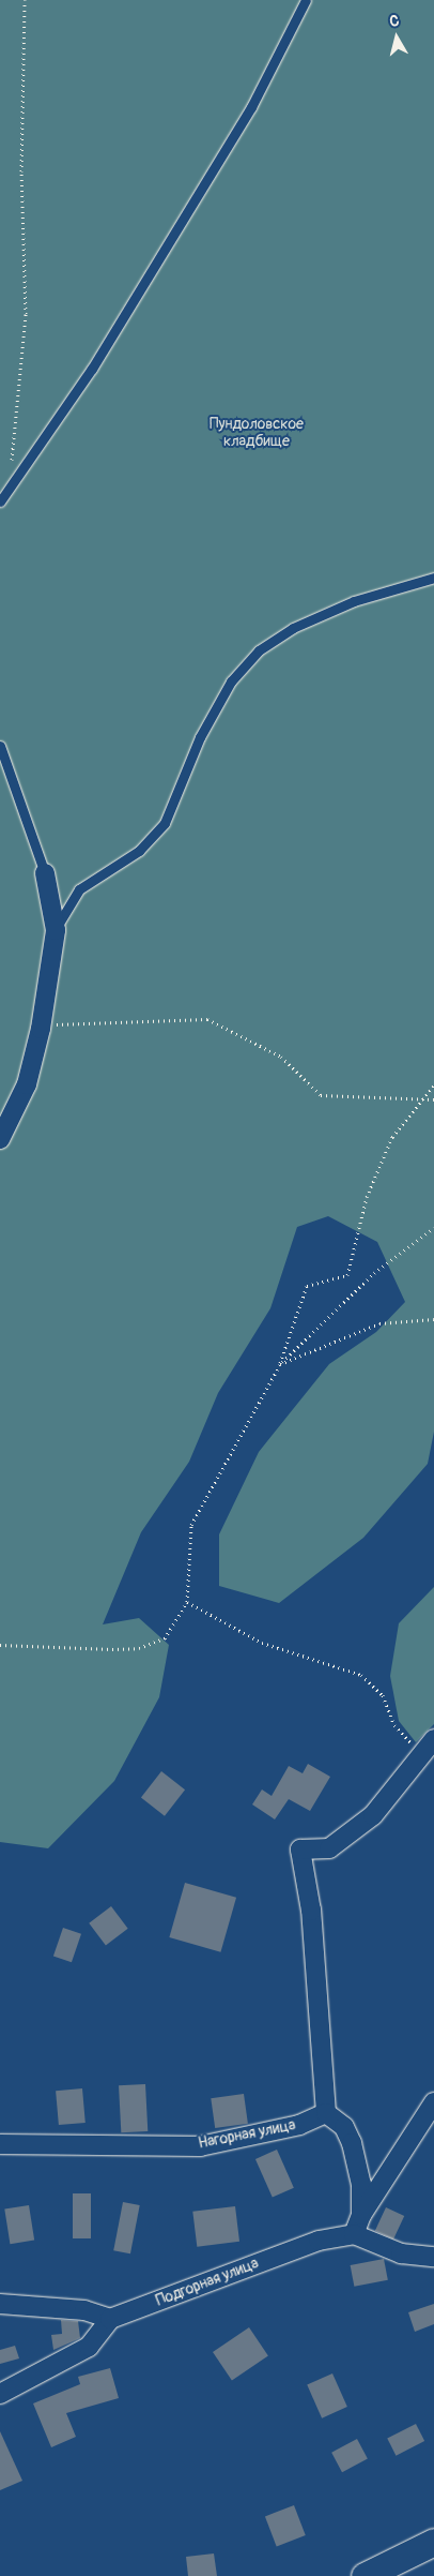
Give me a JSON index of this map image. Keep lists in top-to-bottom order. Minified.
{"streets":{"street":["Нагорная улица","Подгорная улица"]},"parks":["Пундоловское кладбище"],"north":"top"}
